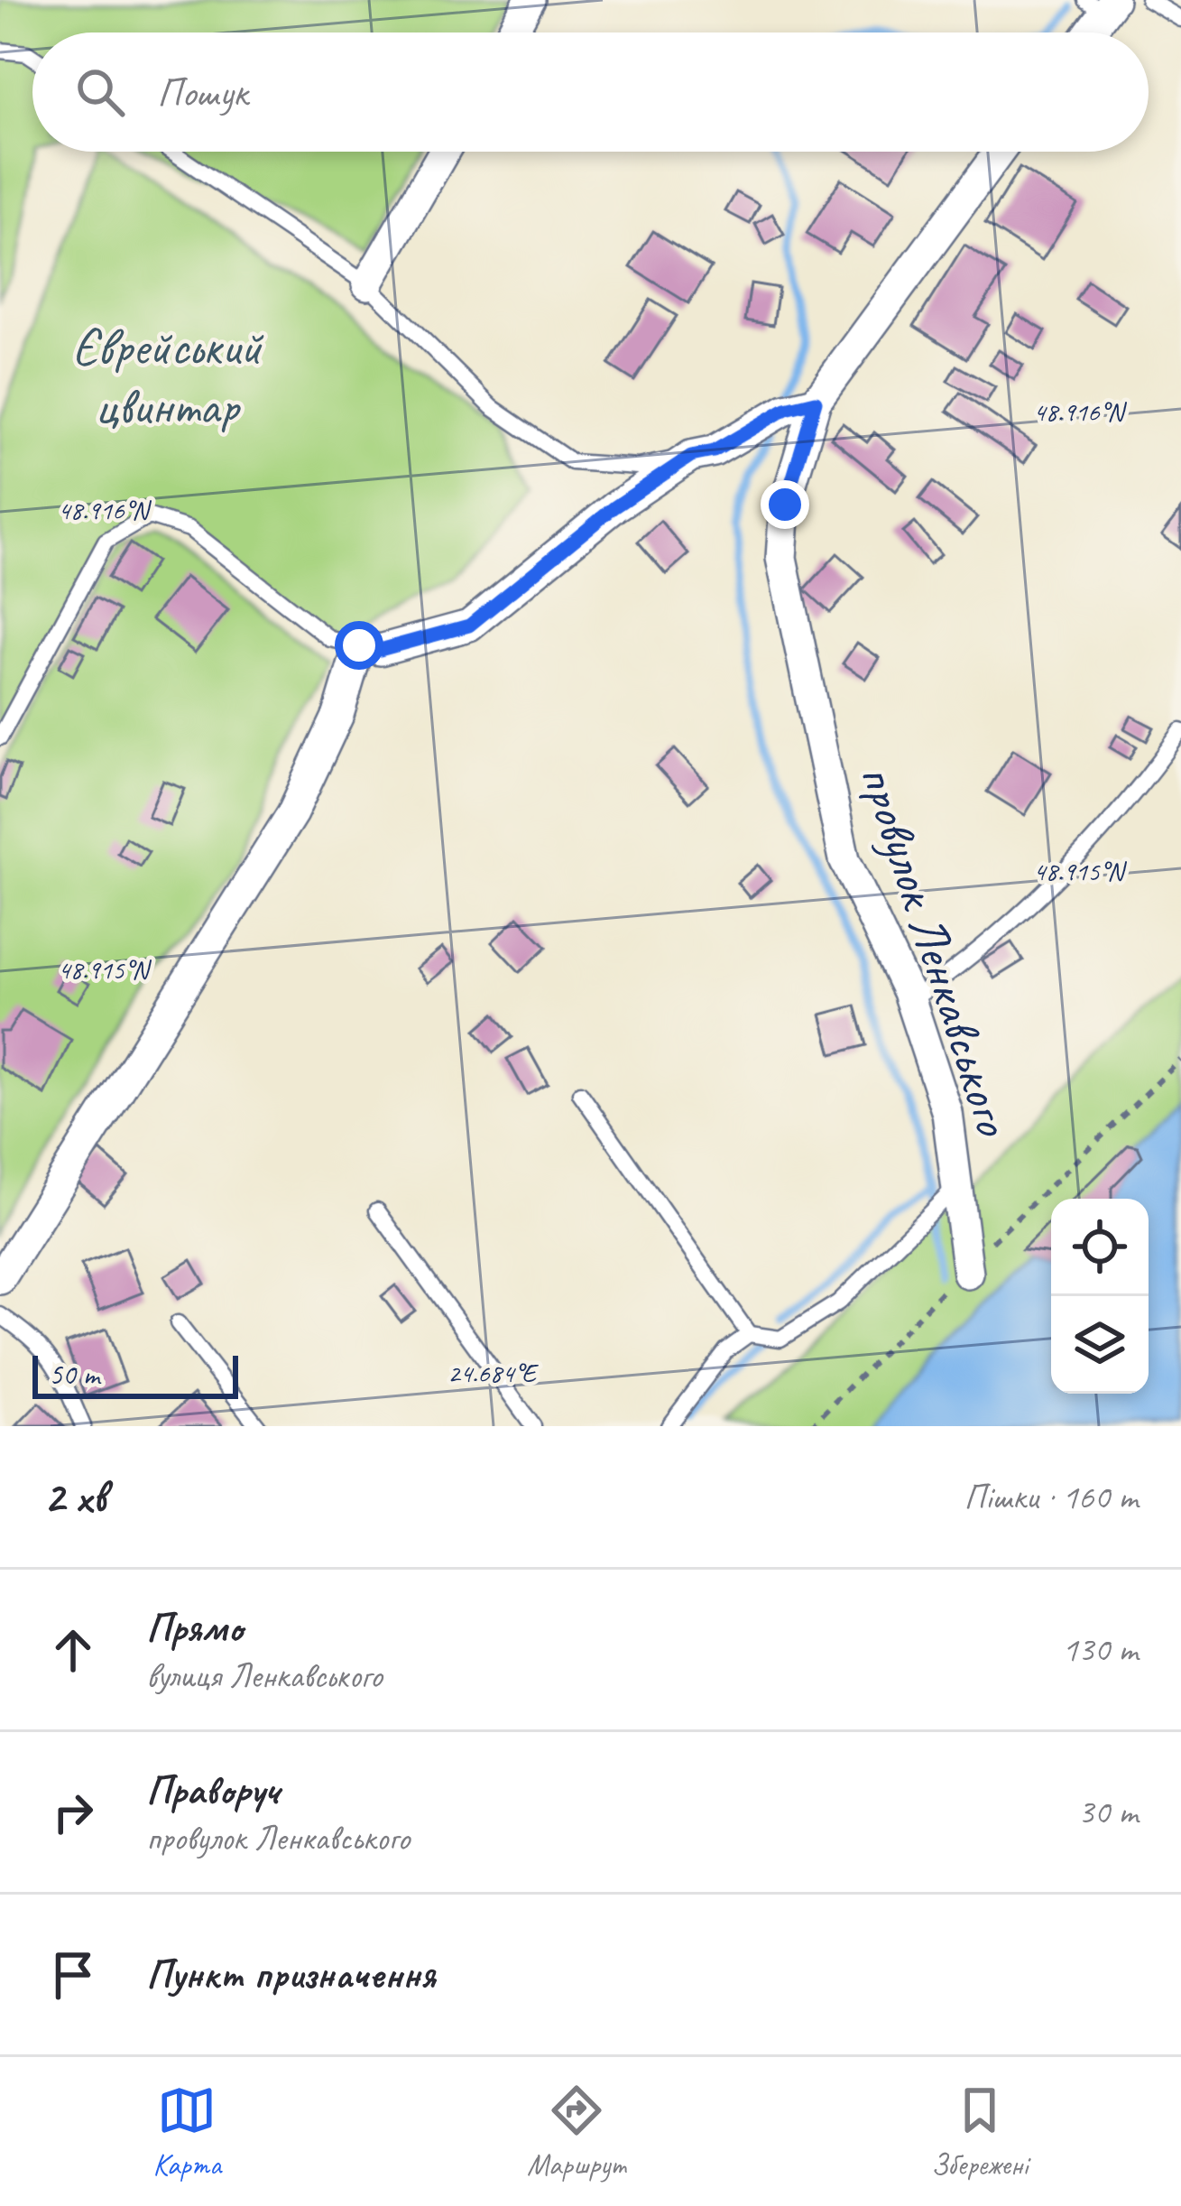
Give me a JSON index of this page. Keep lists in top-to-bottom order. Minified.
{"streets":{"street":["провулок Ленкавського"]},"parks":["Єврейський цвинтар"],"scale_bar":"50 m","page":{"search":"Пошук","scale":"50 m","heading":["2 хв","Пішки · 160 m"],"list":[["Прямо","вулиця Ленкавського","130 m"],["Праворуч","провулок Ленкавського","30 m"],"Пункт призначення"],"nav":["Карта","Маршрут","Збережені"]},"coordinates":["48.916°N","48.915°N","24.684°E"]}
